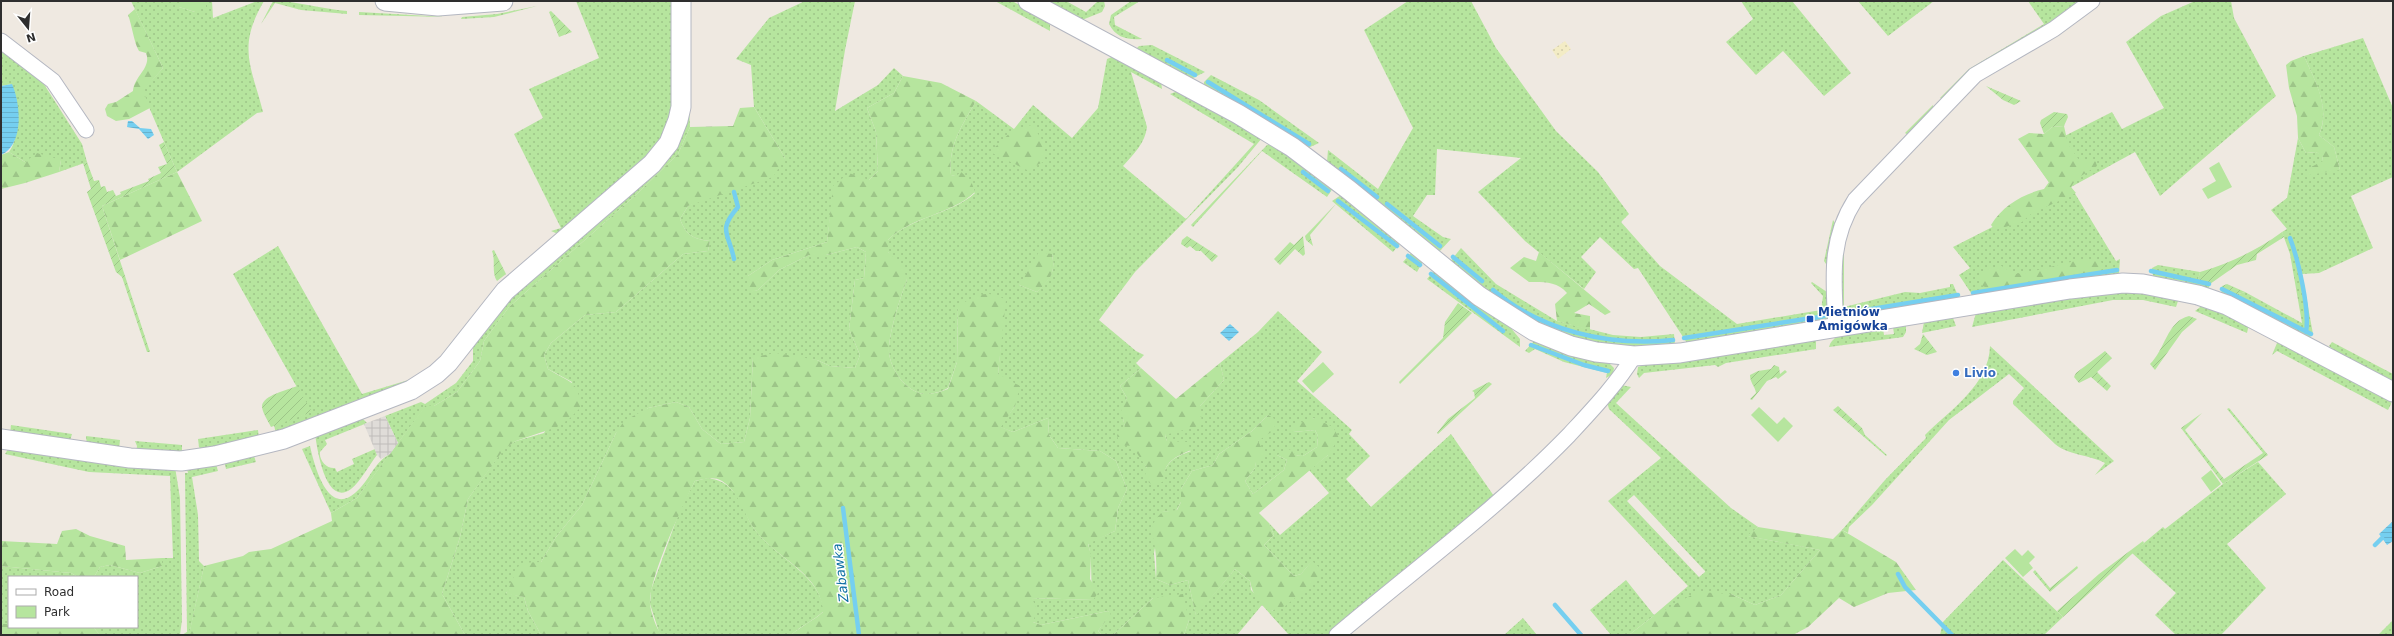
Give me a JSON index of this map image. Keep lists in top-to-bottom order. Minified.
{"water":["Zabawka"],"places":{"transit":["Mietniów Amigówka"],"other":["Livio"]},"legend":["Road","Park"],"north":"bottom"}
